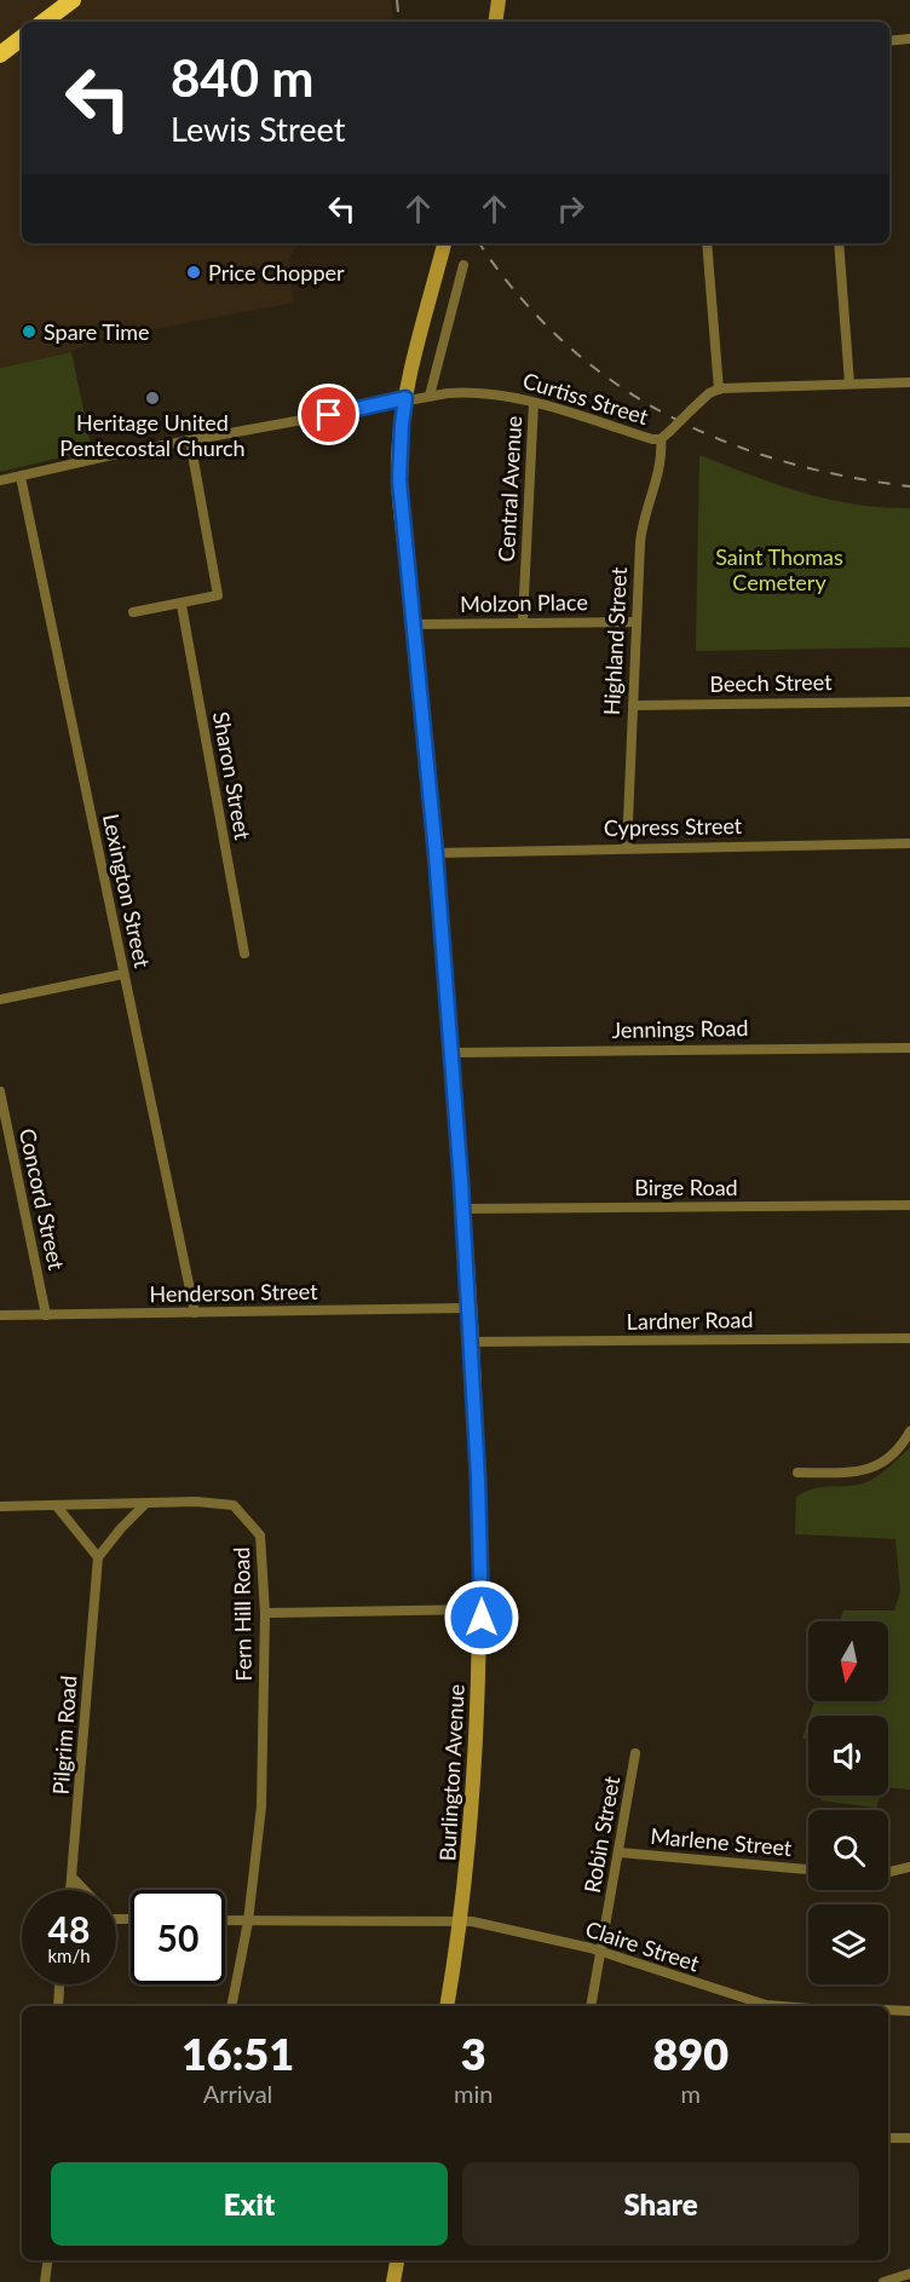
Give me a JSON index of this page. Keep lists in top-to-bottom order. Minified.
{"streets":{"main road":["Burlington Avenue"],"street":["Curtiss Street","Central Avenue","Molzon Place","Highland Street","Beech Street","Sharon Street","Cypress Street","Lexington Street","Jennings Road","Birge Road","Concord Street","Henderson Street","Lardner Road","Fern Hill Road","Pilgrim Road","Robin Street","Marlene Street","Claire Street"]},"crossings":[["Curtiss Street","Central Avenue"],["Curtiss Street","Highland Street"],["Curtiss Street","Lexington Street"],["Curtiss Street","Burlington Avenue"],["Central Avenue","Molzon Place"],["Molzon Place","Highland Street"],["Molzon Place","Burlington Avenue"],["Highland Street","Beech Street"],["Highland Street","Cypress Street"],["Cypress Street","Burlington Avenue"],["Lexington Street","Henderson Street"],["Jennings Road","Burlington Avenue"],["Birge Road","Burlington Avenue"],["Concord Street","Henderson Street"],["Henderson Street","Burlington Avenue"],["Lardner Road","Burlington Avenue"],["Burlington Avenue","Claire Street"],["Robin Street","Marlene Street"],["Robin Street","Claire Street"]],"parks":["Saint Thomas Cemetery"],"places":["Price Chopper","Spare Time","Heritage United Pentecostal Church"],"north":"bottom","page":{"turn":["840 m","Lewis Street"],"speed":"48 km/h","limit":"50","eta":["16:51","Arrival","3","min","890","m"],"buttons":["Exit","Share"]}}
